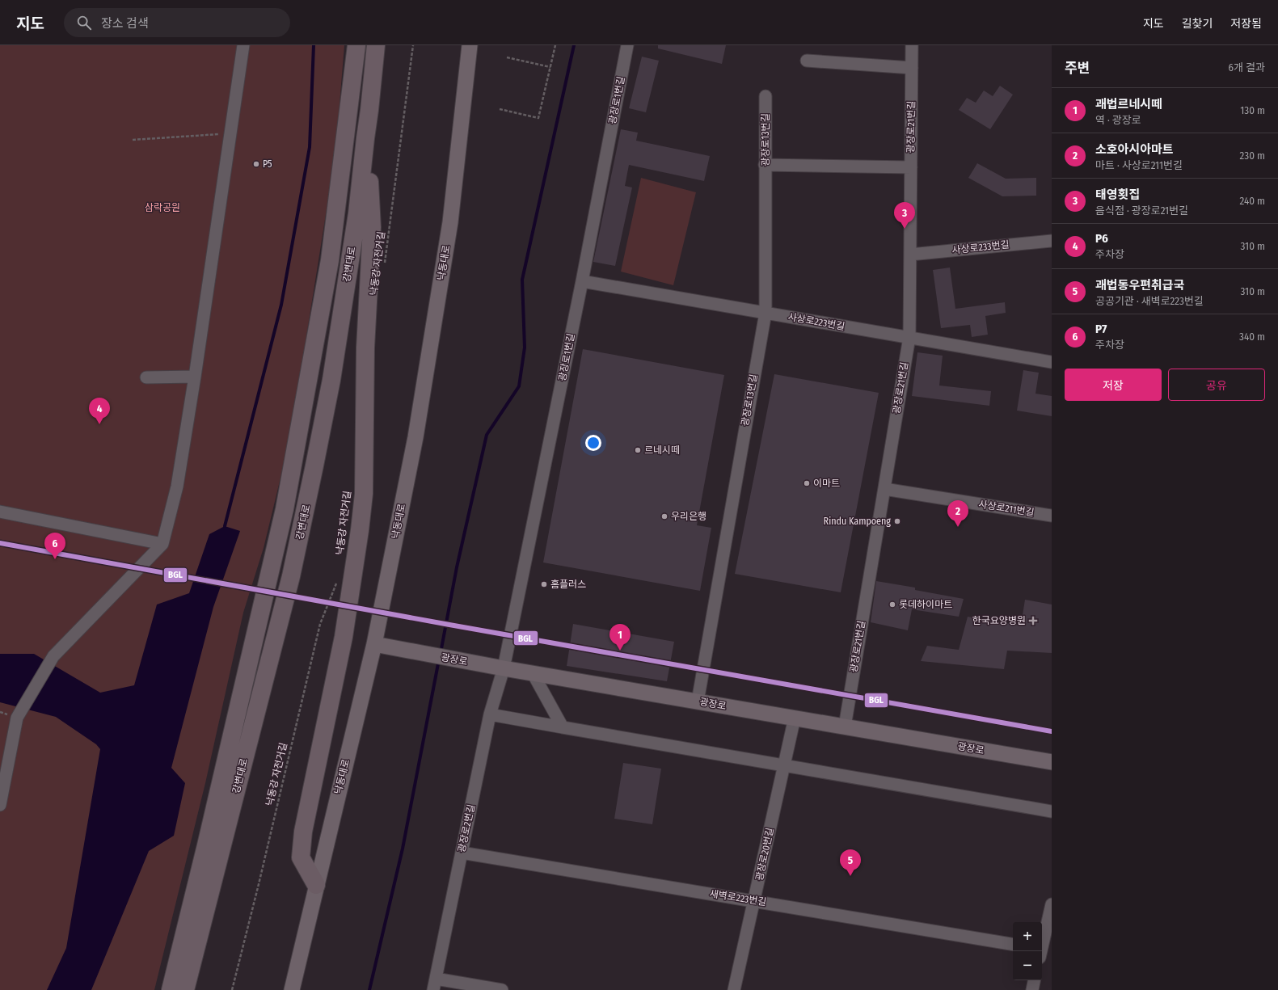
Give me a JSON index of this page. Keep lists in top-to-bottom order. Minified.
{"streets":{"highway":["강변대로"],"main road":["낙동대로","광장로"],"street":["광장로1번길","광장로21번길","광장로13번길","사상로233번길","사상로223번길","사상로211번길","광장로2번길","광장로20번길","새벽로223번길"],"path":["낙동강 자전거길"]},"crossings":[["광장로1번길","사상로223번길"],["광장로1번길","광장로"],["광장로1번길","광장로2번길"],["광장로21번길","사상로233번길"],["광장로21번길","사상로223번길"],["광장로21번길","사상로211번길"],["광장로21번길","광장로"],["광장로13번길","사상로223번길"],["광장로13번길","광장로"],["낙동대로","광장로"],["광장로","광장로2번길"],["광장로","광장로20번길"],["광장로2번길","새벽로223번길"],["광장로20번길","새벽로223번길"]],"parks":["삼락공원"],"places":{"other":["P5","르네시떼","이마트","우리은행","Rindu Kampoeng","홈플러스","롯데하이마트"],"health":["한국요양병원"]},"lines":["transit line BGL"],"page":{"header":"지도","search":"장소 검색","nav":["지도","길찾기","저장됨"],"heading":["주변","6개 결과"],"list":[{"mark":"1","name":"괘법르네시떼","note":"역 · 광장로","value":"130 m"},{"mark":"2","name":"소호아시아마트","note":"마트 · 사상로211번길","value":"230 m"},{"mark":"3","name":"태영횟집","note":"음식점 · 광장로21번길","value":"240 m"},{"mark":"4","name":"P6","note":"주차장","value":"310 m"},{"mark":"5","name":"괘법동우편취급국","note":"공공기관 · 새벽로223번길","value":"310 m"},{"mark":"6","name":"P7","note":"주차장","value":"340 m"}],"pins":["3","4","2","6","1","5"],"buttons":["저장","공유"],"map_buttons":["+","−"]}}
